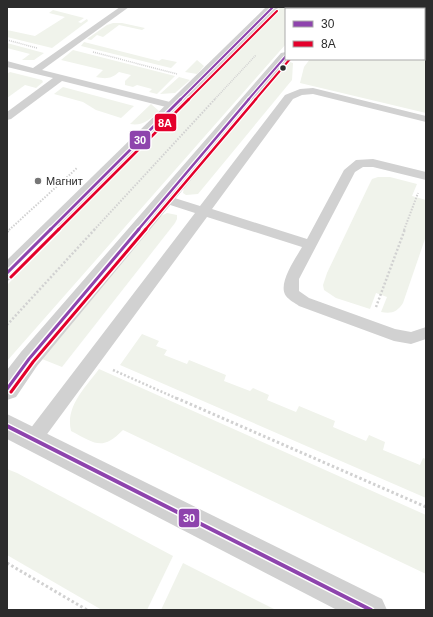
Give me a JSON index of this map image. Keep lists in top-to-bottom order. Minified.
{"places":["Магнит"],"lines":["transit line 30","transit line 8А"],"legend":["30","8А"]}
